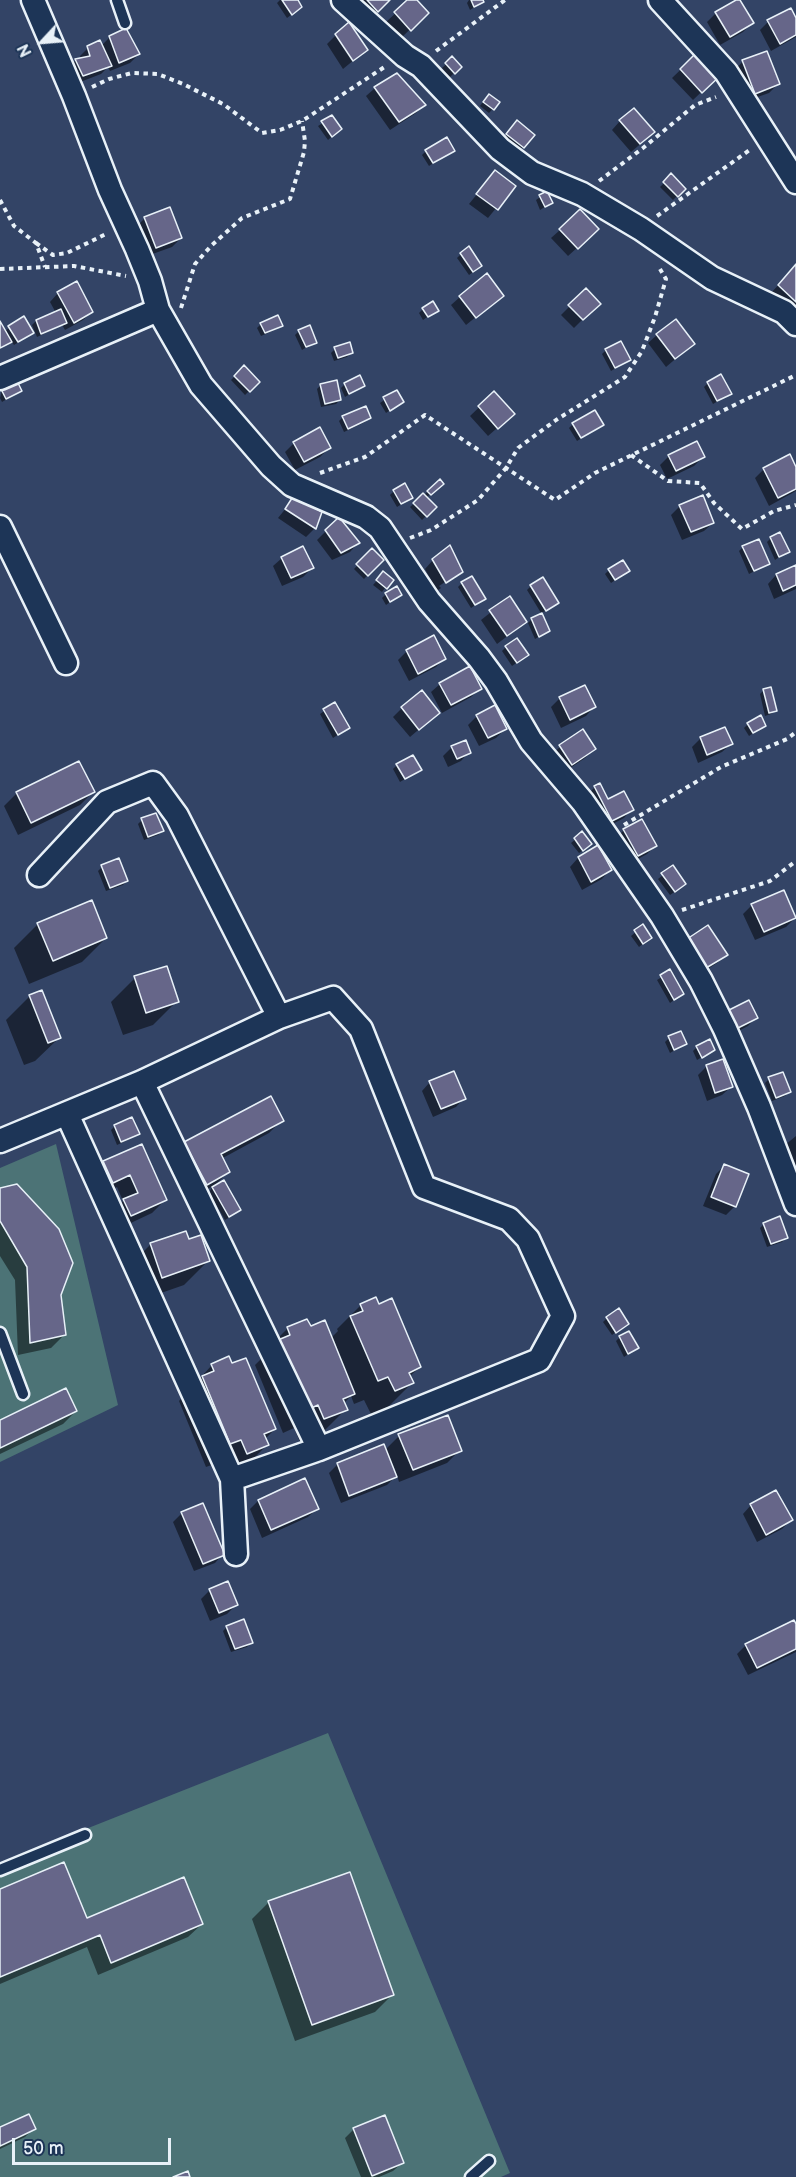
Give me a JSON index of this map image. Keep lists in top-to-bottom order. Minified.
{"scale_bar":"50 m","north":"bottom left"}
